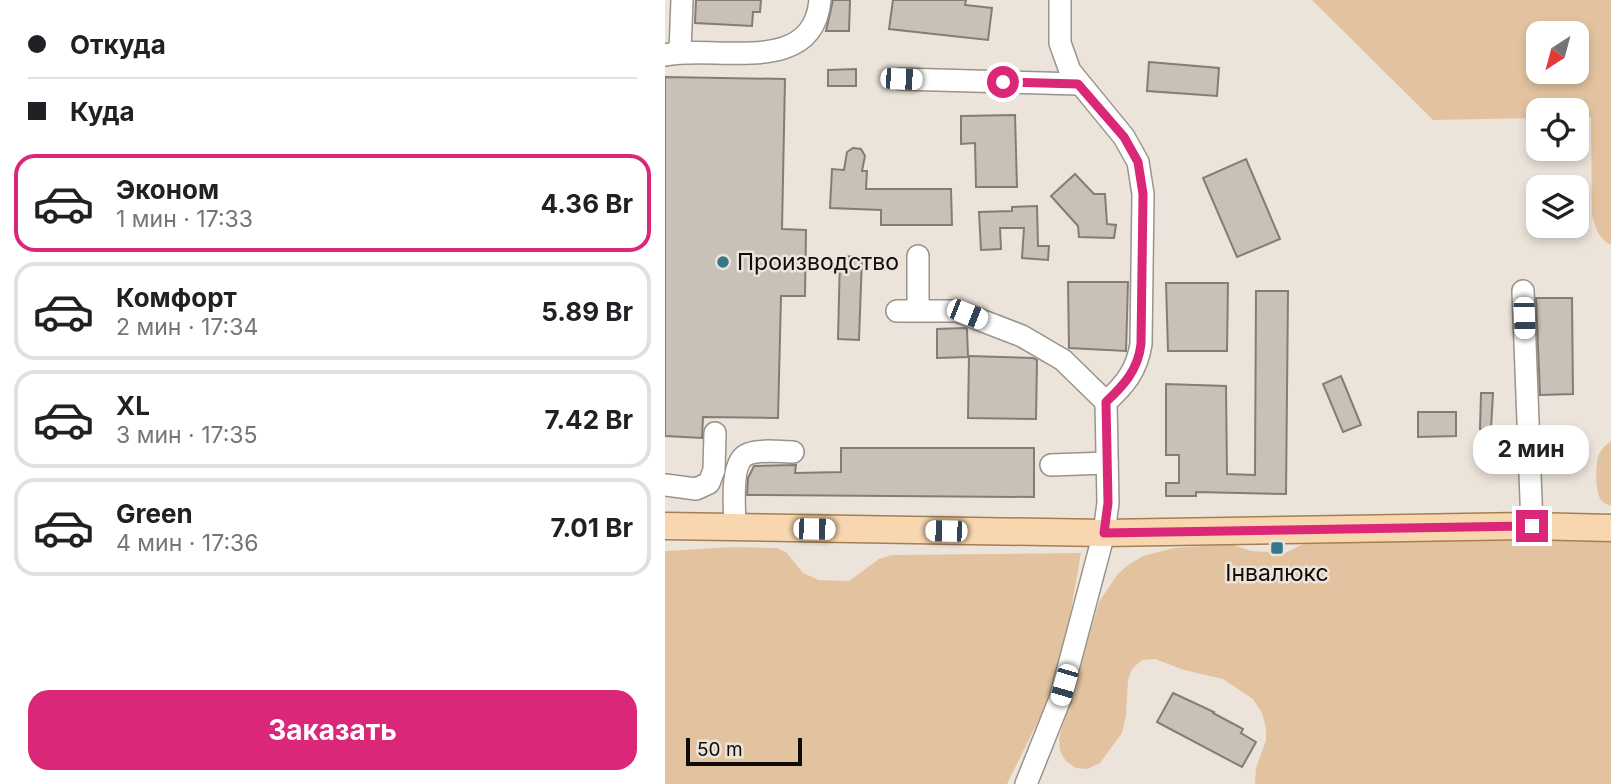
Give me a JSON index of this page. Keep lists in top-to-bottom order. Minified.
{"places":{"other":["Производство"],"transit":["Інвалюкс"]},"scale_bar":"50 m","north":"bottom left","page":{"banner":["Откуда","Куда"],"list":[{"name":"Эконом","note":"1 мин · 17:33","value":"4.36 Br"},{"name":"Комфорт","note":"2 мин · 17:34","value":"5.89 Br"},{"name":"XL","note":"3 мин · 17:35","value":"7.42 Br"},{"name":"Green","note":"4 мин · 17:36","value":"7.01 Br"}],"bubble":"2 мин","buttons":"Заказать","scale":"50 m"}}
